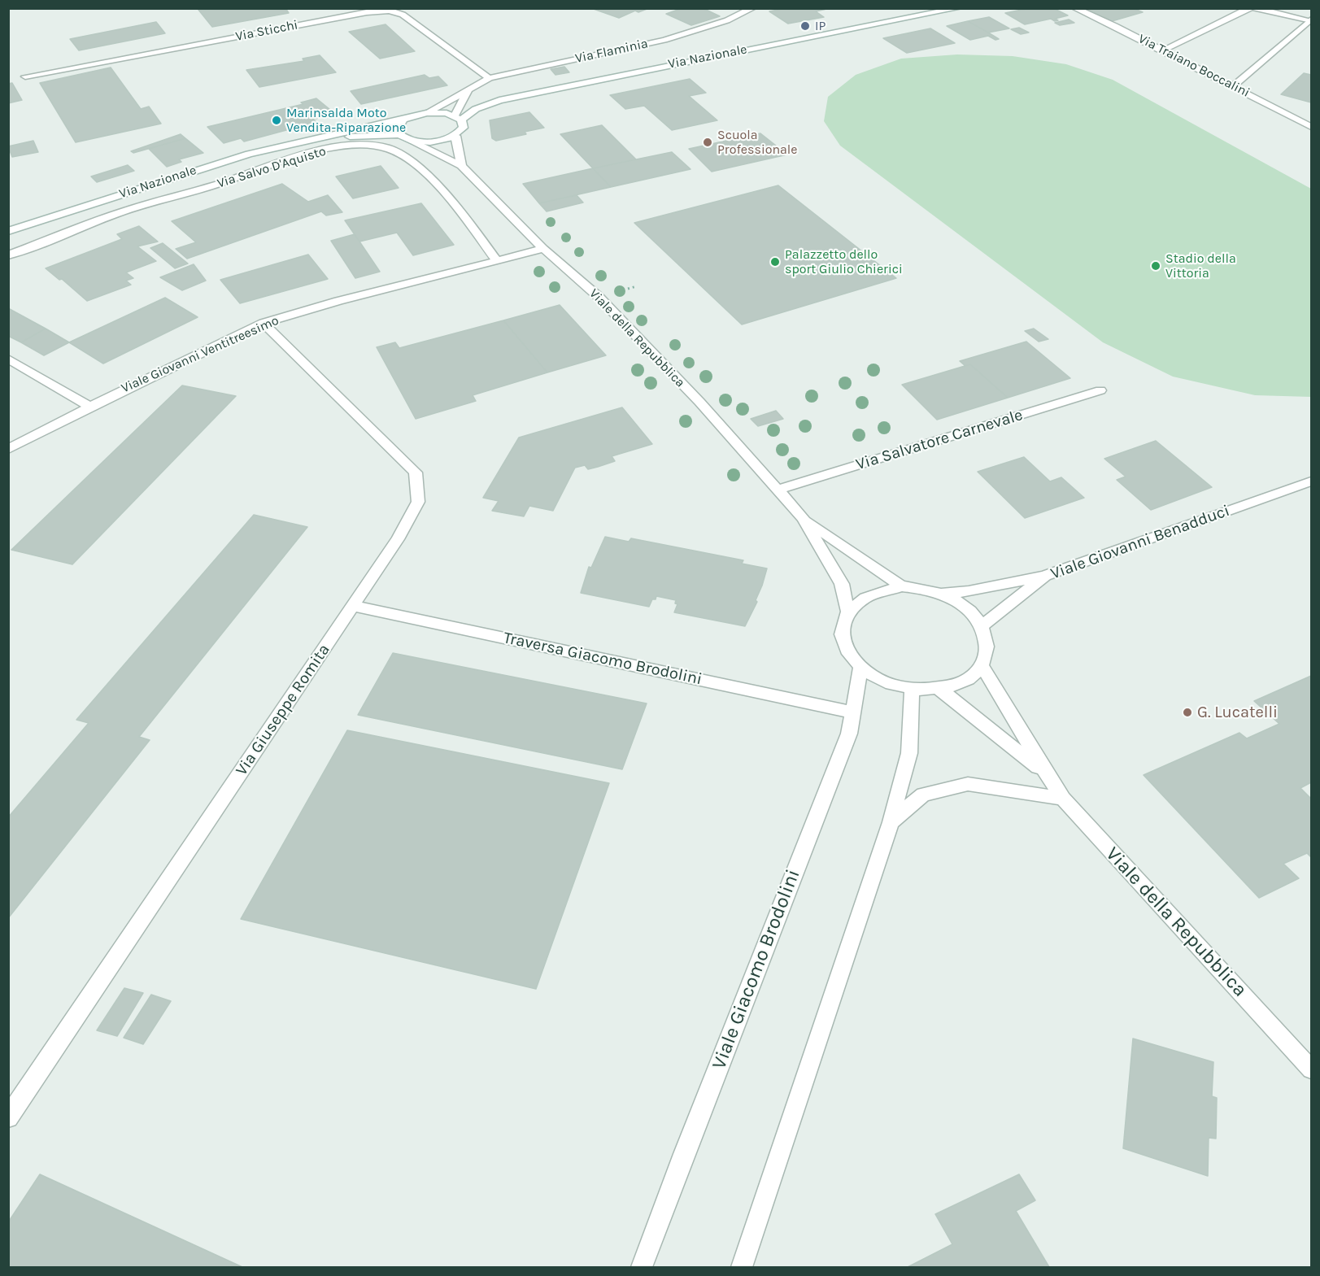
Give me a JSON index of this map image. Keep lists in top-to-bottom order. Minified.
{"streets":{"street":["Via Sticchi","Via Flaminia","Via Nazionale","Via Traiano Boccalini","Via Salvo D'Aquisto","Viale della Repubblica","Viale Giovanni Ventitreesimo","Via Salvatore Carnevale","Viale Giovanni Benadduci","Traversa Giacomo Brodolini","Via Giuseppe Romita","Viale Giacomo Brodolini"]},"crossings":[["Via Sticchi","Via Flaminia"],["Via Flaminia","Via Nazionale"],["Via Nazionale","Viale della Repubblica"],["Via Salvo D'Aquisto","Viale Giovanni Ventitreesimo"],["Viale della Repubblica","Viale Giovanni Ventitreesimo"],["Viale della Repubblica","Via Salvatore Carnevale"],["Viale della Repubblica","Viale Giovanni Benadduci"],["Viale della Repubblica","Viale Giacomo Brodolini"],["Viale Giovanni Ventitreesimo","Via Giuseppe Romita"],["Viale Giovanni Benadduci","Viale Giacomo Brodolini"],["Traversa Giacomo Brodolini","Via Giuseppe Romita"],["Traversa Giacomo Brodolini","Viale Giacomo Brodolini"]],"places":["IP","Marinsalda Moto Vendita-Riparazione","Scuola Professionale","Palazzetto dello sport Giulio Chierici","Stadio della Vittoria","G. Lucatelli"]}
